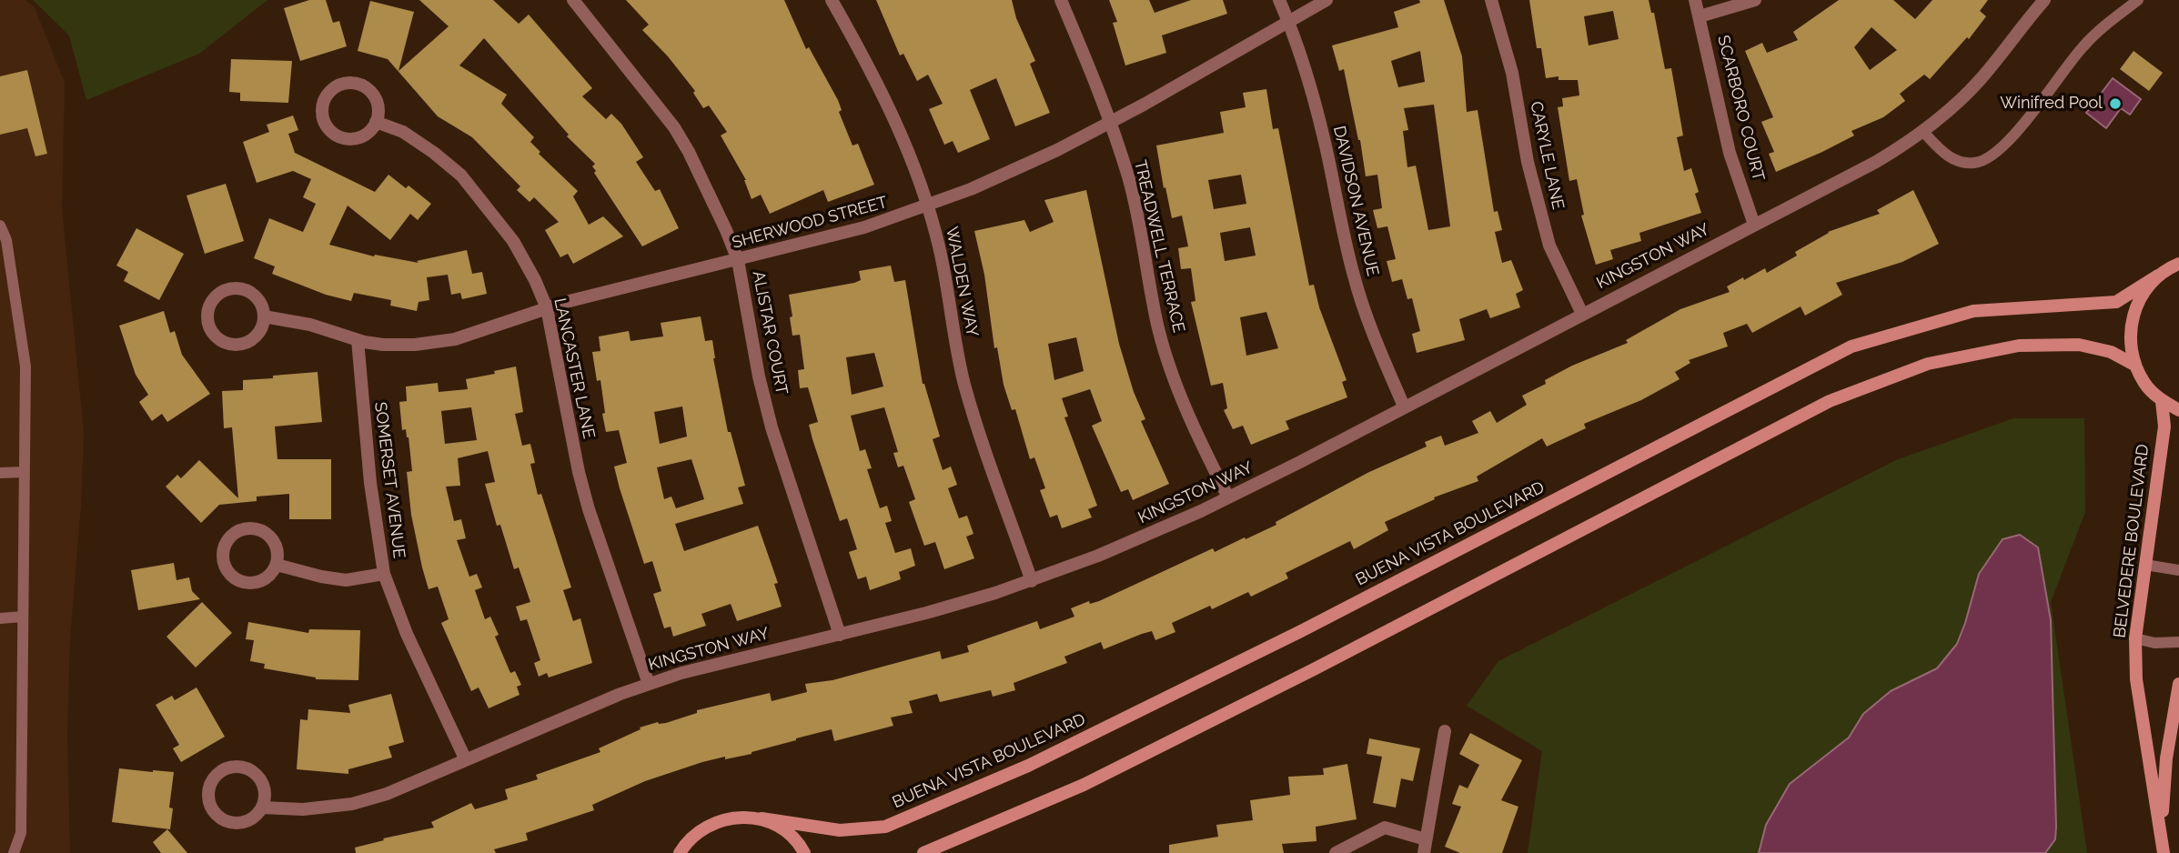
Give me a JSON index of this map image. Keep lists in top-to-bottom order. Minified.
{"streets":{"main road":["BUENA VISTA BOULEVARD","BELVEDERE BOULEVARD"],"street":["SCARBORO COURT","CARYLE LANE","DAVIDSON AVENUE","SHERWOOD STREET","TREADWELL TERRACE","KINGSTON WAY","WALDEN WAY","ALISTAR COURT","LANCASTER LANE","SOMERSET AVENUE"]},"crossings":[["SCARBORO COURT","KINGSTON WAY"],["CARYLE LANE","KINGSTON WAY"],["DAVIDSON AVENUE","SHERWOOD STREET"],["DAVIDSON AVENUE","KINGSTON WAY"],["SHERWOOD STREET","TREADWELL TERRACE"],["SHERWOOD STREET","WALDEN WAY"],["SHERWOOD STREET","ALISTAR COURT"],["SHERWOOD STREET","LANCASTER LANE"],["SHERWOOD STREET","SOMERSET AVENUE"],["TREADWELL TERRACE","KINGSTON WAY"],["KINGSTON WAY","WALDEN WAY"],["KINGSTON WAY","ALISTAR COURT"],["KINGSTON WAY","LANCASTER LANE"],["KINGSTON WAY","SOMERSET AVENUE"],["BUENA VISTA BOULEVARD","BELVEDERE BOULEVARD"]],"places":["Winifred Pool"]}
